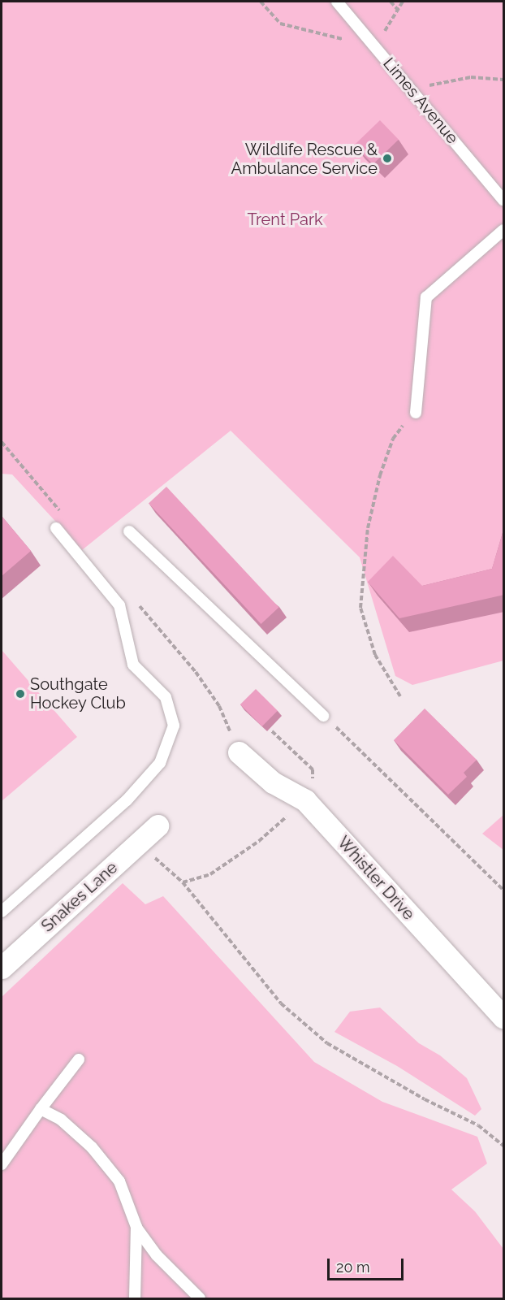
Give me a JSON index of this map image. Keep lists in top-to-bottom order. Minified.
{"streets":{"street":["Whistler Drive","Snakes Lane"],"lane":["Limes Avenue"]},"parks":["Trent Park"],"places":["Wildlife Rescue & Ambulance Service","Southgate Hockey Club"],"scale_bar":"20 m"}
